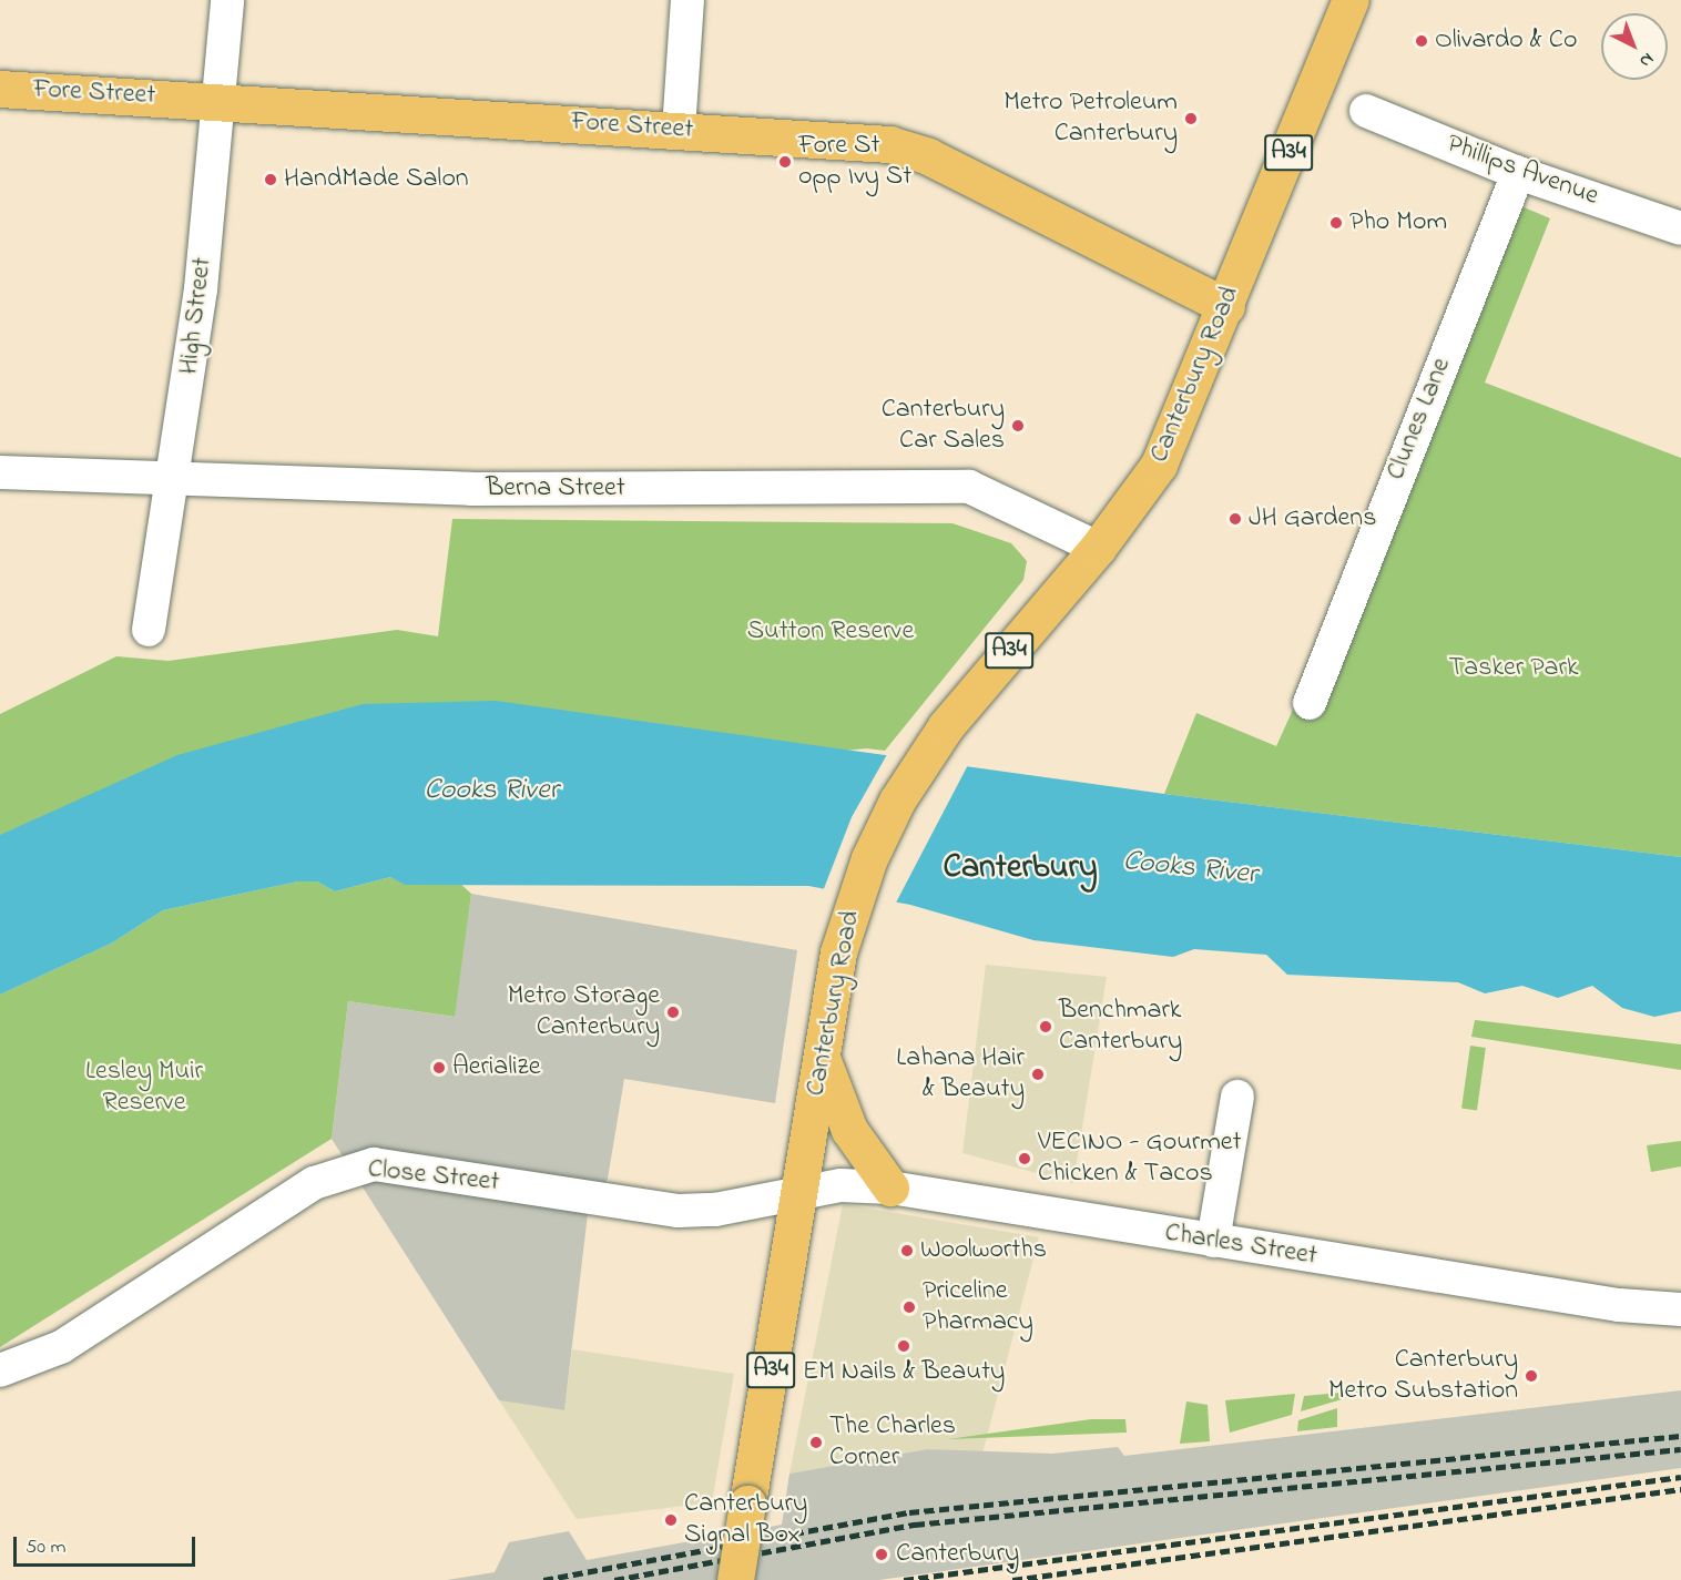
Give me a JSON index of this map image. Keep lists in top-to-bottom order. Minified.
{"streets":{"main road":["Fore Street","A34","Canterbury Road"],"street":["Phillips Avenue","High Street","Clunes Lane","Berna Street","Close Street","Charles Street"]},"crossings":[["Fore Street","High Street"],["Fore Street","Canterbury Road"],["Phillips Avenue","Clunes Lane"],["High Street","Berna Street"],["Canterbury Road","Berna Street"],["Canterbury Road","Close Street"],["Canterbury Road","Charles Street"],["Close Street","Charles Street"]],"districts":["Canterbury"],"water":["Cooks River"],"parks":["Sutton Reserve","Tasker Park","Lesley Muir Reserve"],"places":["Olivardo & Co","Metro Petroleum Canterbury","Fore St opp Ivy St","HandMade Salon","Pho Mom","Canterbury Car Sales","JH Gardens","Metro Storage Canterbury","Benchmark Canterbury","Aerialize","Lahana Hair & Beauty","VECINO - Gourmet Chicken & Tacos","Woolworths","Priceline Pharmacy","EM Nails & Beauty","Canterbury Metro Substation","The Charles Corner","Canterbury Signal Box","Canterbury"],"scale_bar":"50 m","north":"bottom right"}
